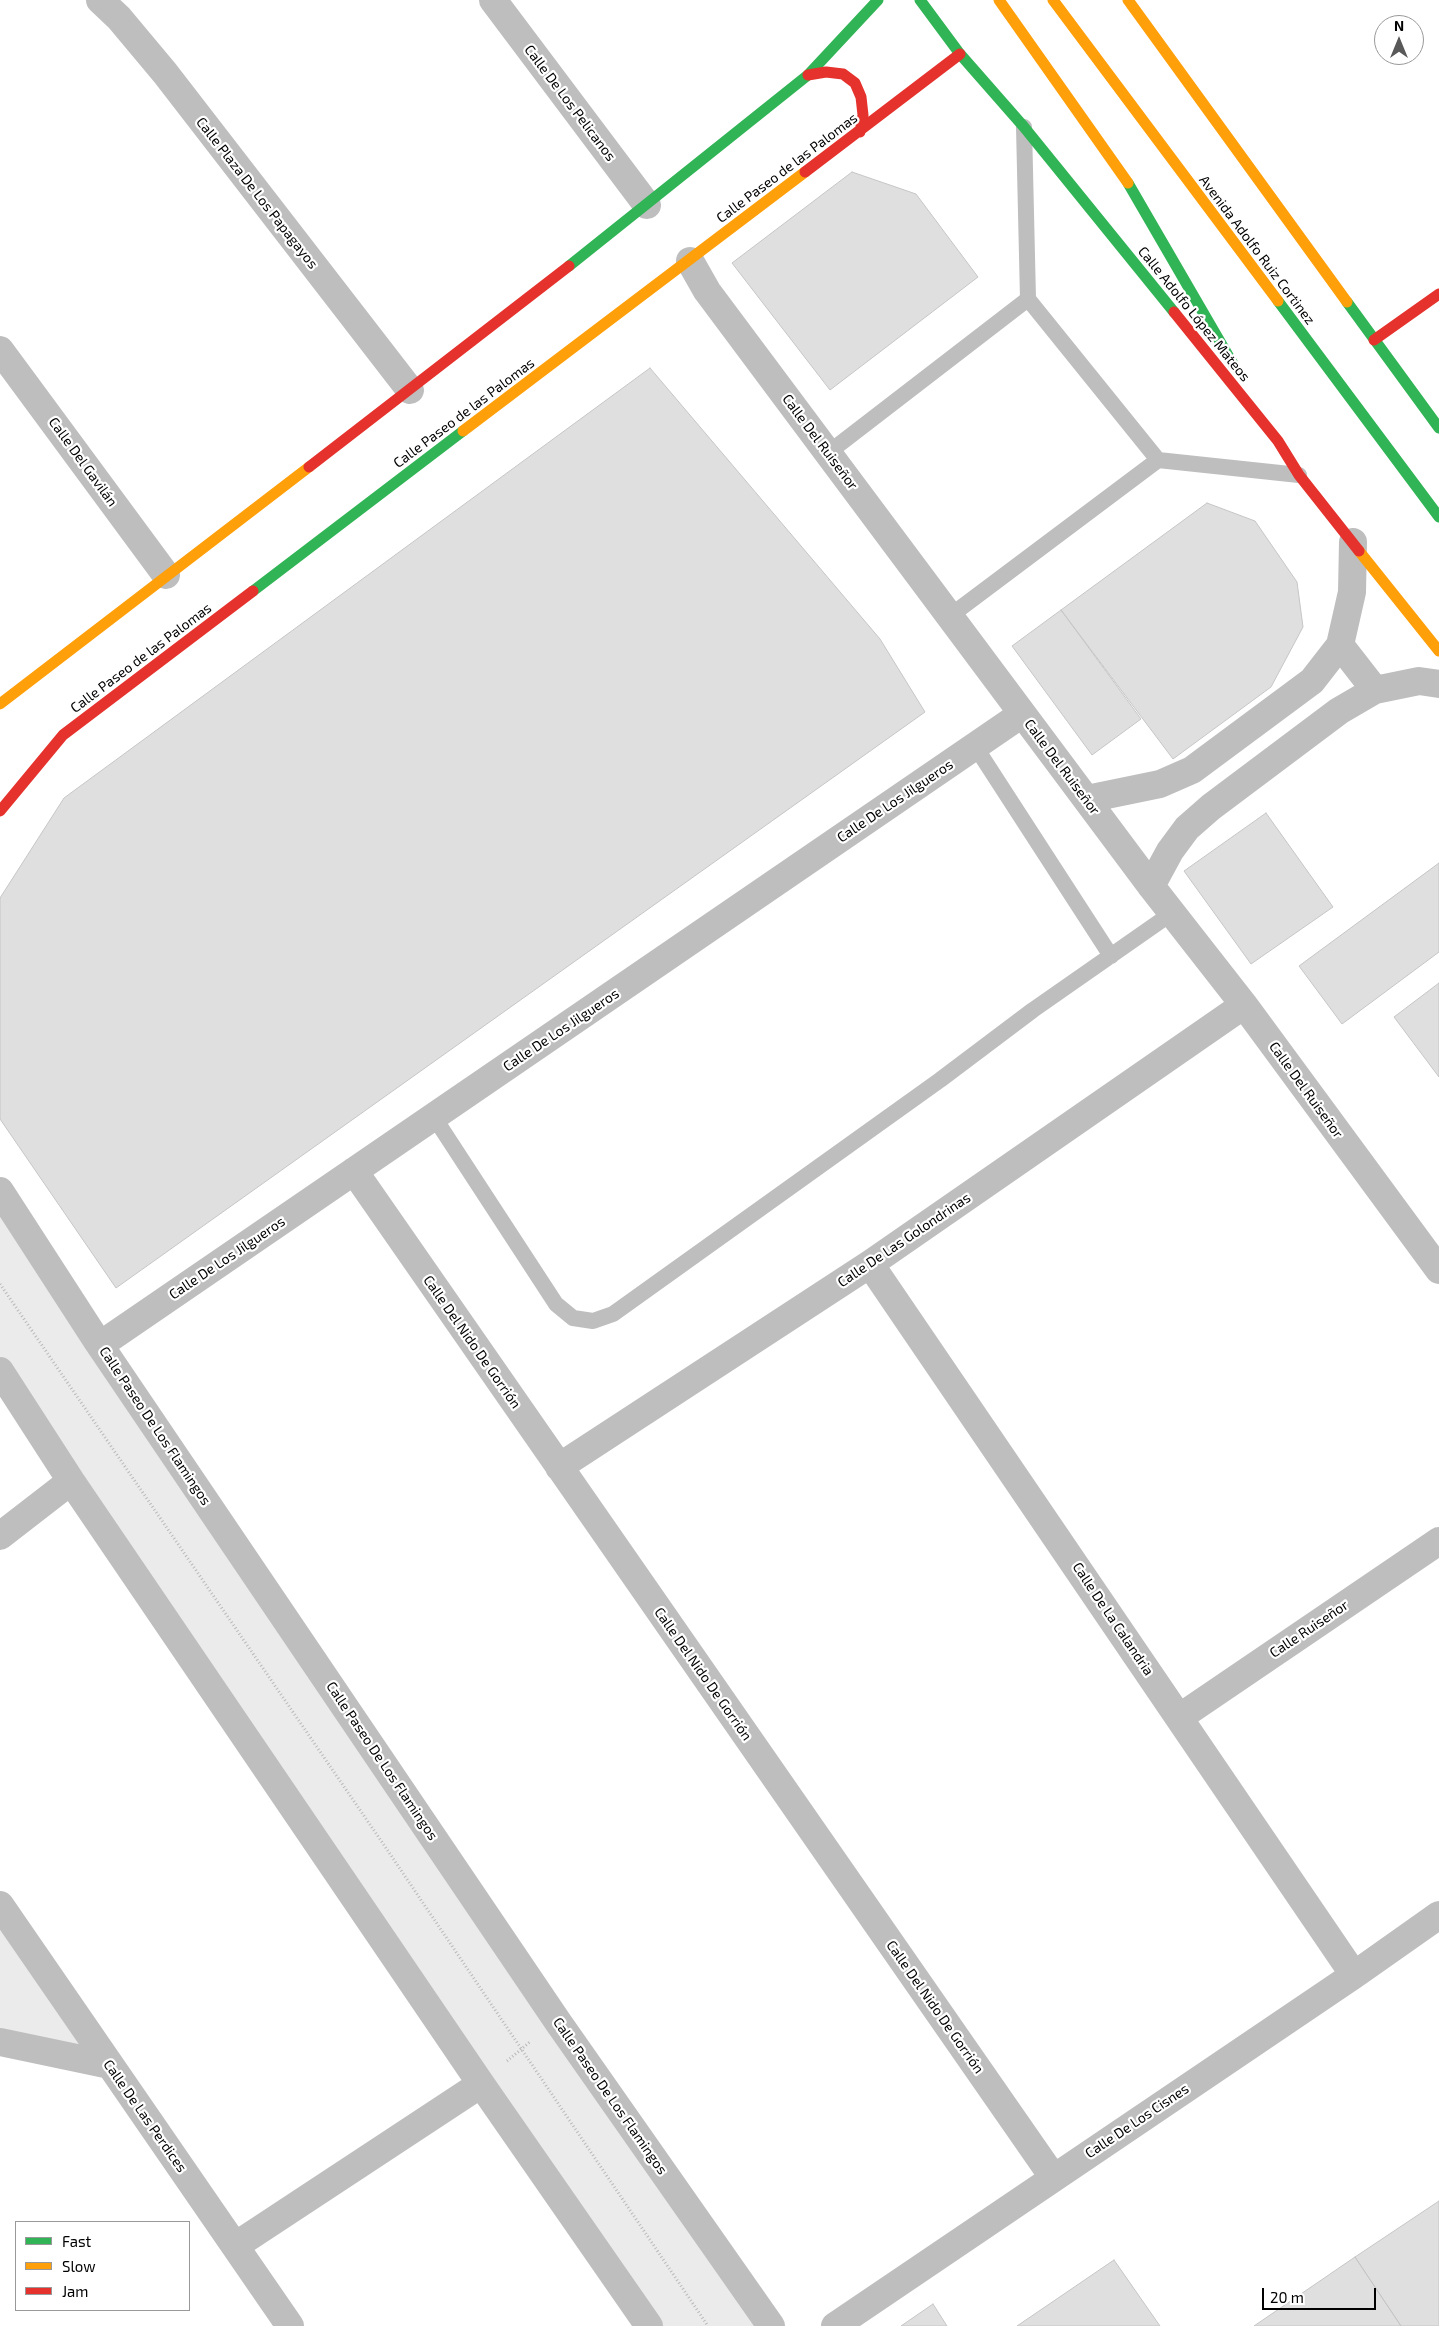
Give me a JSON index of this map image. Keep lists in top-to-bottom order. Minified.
{"streets":{"street":["Calle De Los Pelicanos","Calle Paseo de las Palomas","Calle Plaza De Los Papagayos","Avenida Adolfo Ruiz Cortinez","Calle Adolfo López Mateos","Calle Del Ruiseñor","Calle Del Gavilán","Calle De Los Jilgueros","Calle De Las Golondrinas","Calle Del Nido De Gorrión","Calle Paseo De Los Flamingos","Calle De La Calandria","Calle Ruiseñor","Calle De Las Perdices","Calle De Los Cisnes"]},"crossings":[["Calle Paseo de las Palomas","Calle Adolfo López Mateos"],["Calle Paseo de las Palomas","Calle Del Ruiseñor"],["Calle Del Ruiseñor","Calle De Los Jilgueros"],["Calle Del Ruiseñor","Calle De Las Golondrinas"],["Calle De Los Jilgueros","Calle Del Nido De Gorrión"],["Calle De Los Jilgueros","Calle Paseo De Los Flamingos"],["Calle De Las Golondrinas","Calle Del Nido De Gorrión"],["Calle De Las Golondrinas","Calle De La Calandria"],["Calle Del Nido De Gorrión","Calle De Los Cisnes"],["Calle De La Calandria","Calle Ruiseñor"],["Calle De La Calandria","Calle De Los Cisnes"]],"legend":["Fast","Slow","Jam"],"scale_bar":"20 m","north":"top"}
